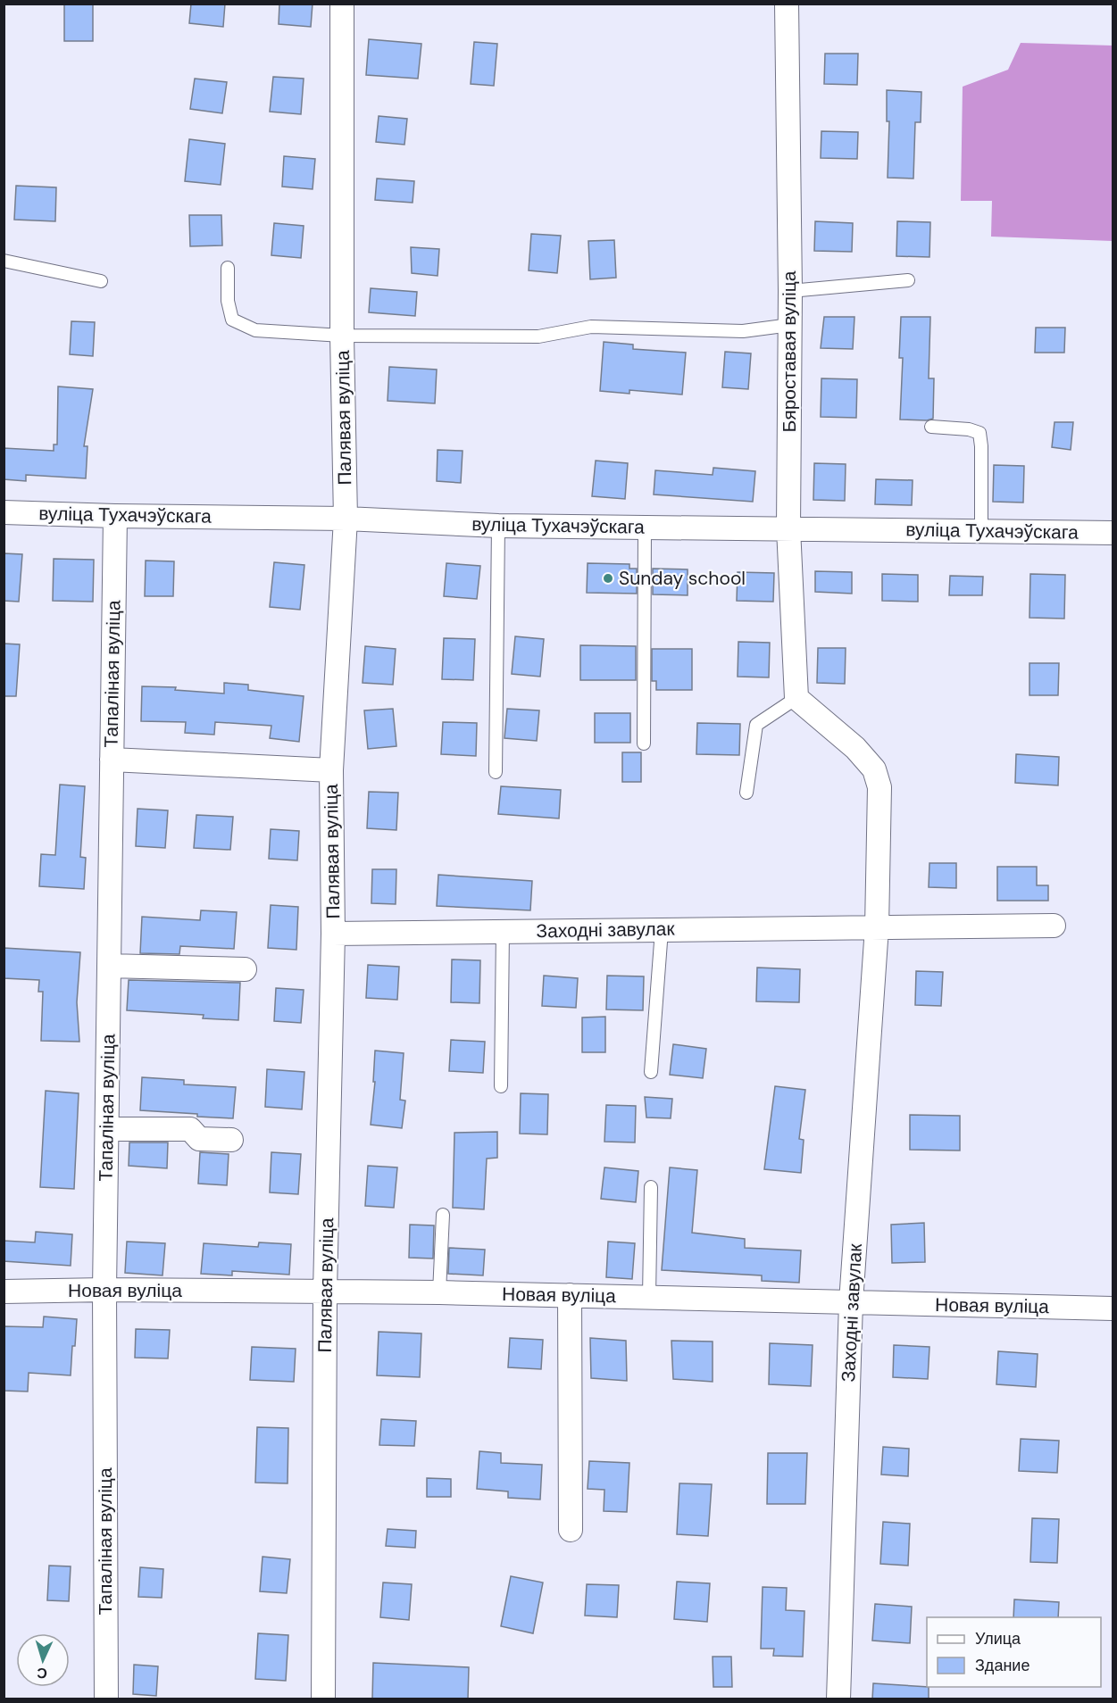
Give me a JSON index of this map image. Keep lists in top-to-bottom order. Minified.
{"streets":{"street":["Бяроставая вуліца","Палявая вуліца","вуліца Тухачэўскага","Тапаліная вуліца","Заходні завулак","Новая вуліца"]},"crossings":[["Бяроставая вуліца","вуліца Тухачэўскага"],["Бяроставая вуліца","Заходні завулак"],["Палявая вуліца","вуліца Тухачэўскага"],["Палявая вуліца","Заходні завулак"],["Палявая вуліца","Новая вуліца"],["вуліца Тухачэўскага","Тапаліная вуліца"],["Тапаліная вуліца","Новая вуліца"],["Заходні завулак","Новая вуліца"]],"places":["Sunday school"],"legend":["Улица","Здание"],"north":"bottom"}
